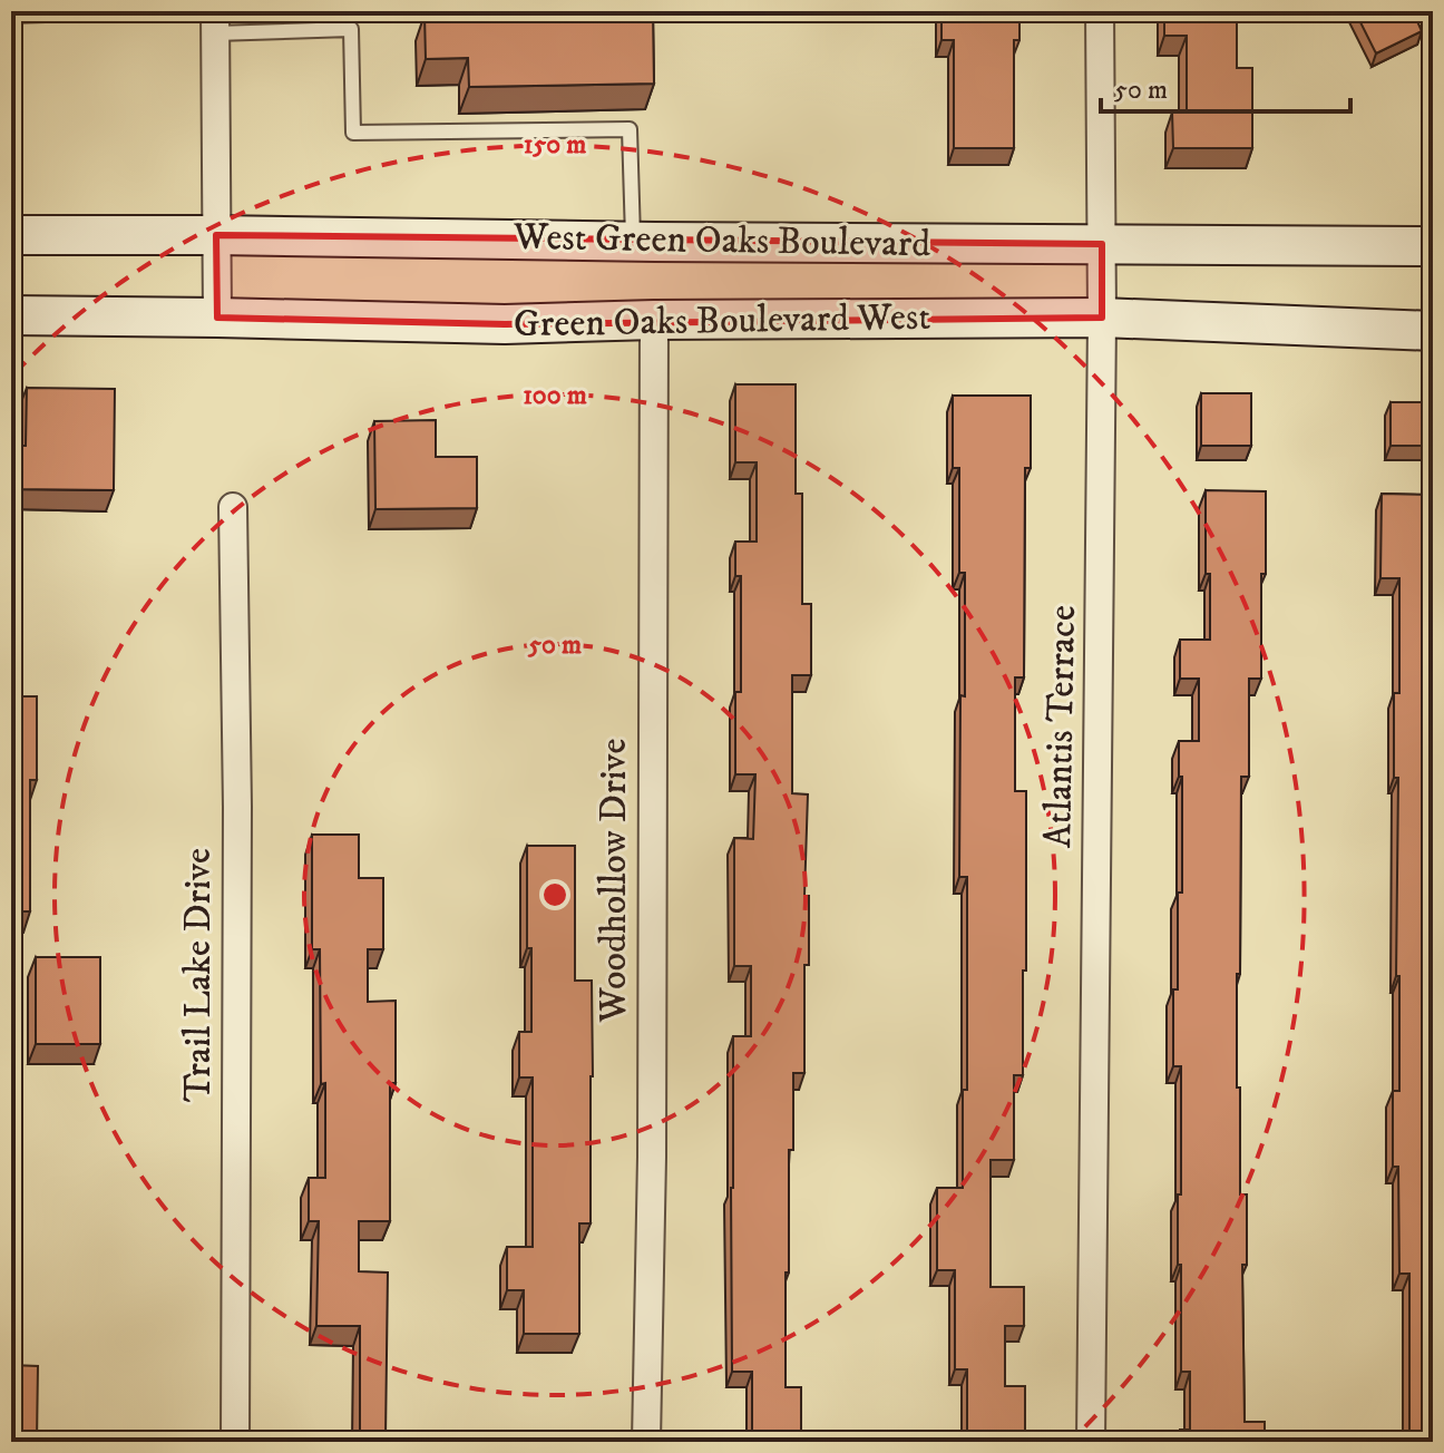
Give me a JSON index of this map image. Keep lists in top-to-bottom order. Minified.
{"streets":{"main road":["West Green Oaks Boulevard","Green Oaks Boulevard West"],"street":["Atlantis Terrace","Woodhollow Drive","Trail Lake Drive"]},"crossings":[["West Green Oaks Boulevard","Atlantis Terrace"],["Green Oaks Boulevard West","Atlantis Terrace"],["Green Oaks Boulevard West","Woodhollow Drive"]],"scale_bar":"50 m","rings":["150 m","100 m","50 m"]}
